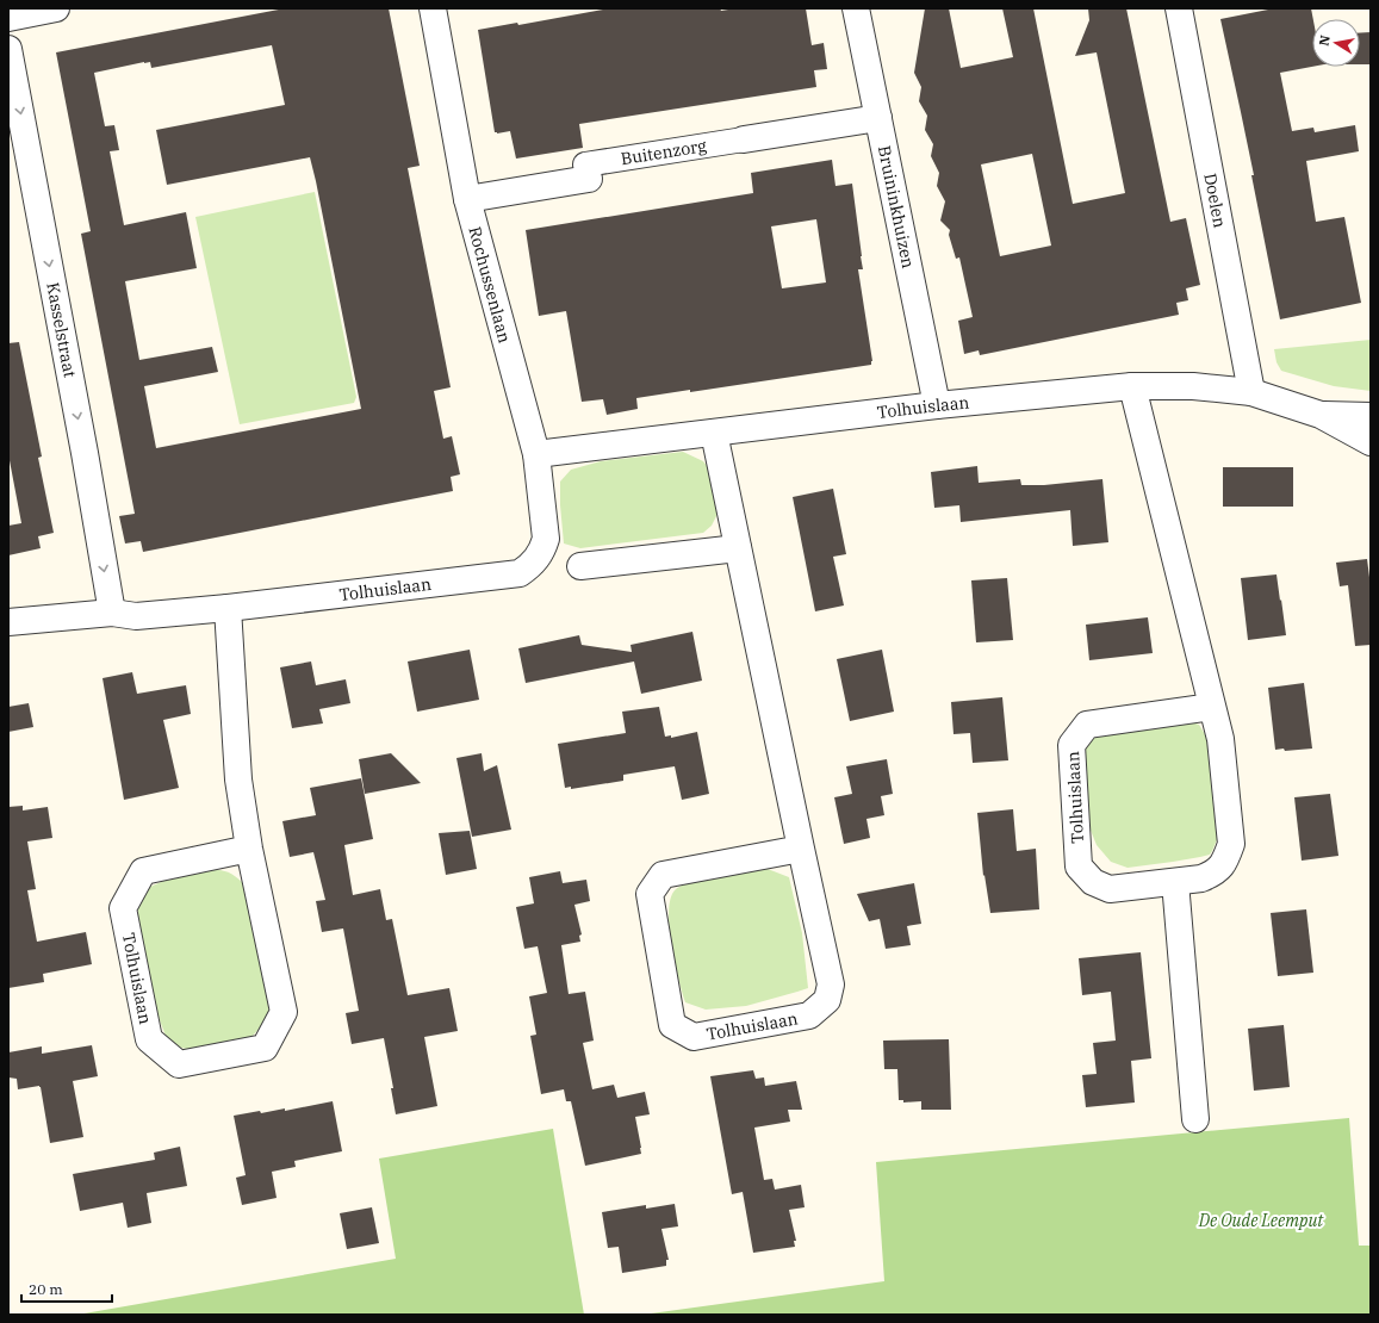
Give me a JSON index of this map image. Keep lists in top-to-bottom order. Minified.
{"streets":{"street":["Buitenzorg","Doelen","Bruininkhuizen","Rochussenlaan","Kasselstraat","Tolhuislaan"]},"crossings":[["Buitenzorg","Bruininkhuizen"],["Buitenzorg","Rochussenlaan"],["Doelen","Tolhuislaan"],["Bruininkhuizen","Tolhuislaan"],["Rochussenlaan","Tolhuislaan"],["Kasselstraat","Tolhuislaan"]],"one_way":["Kasselstraat"],"parks":["De Oude Leemput"],"scale_bar":"20 m","north":"left"}
